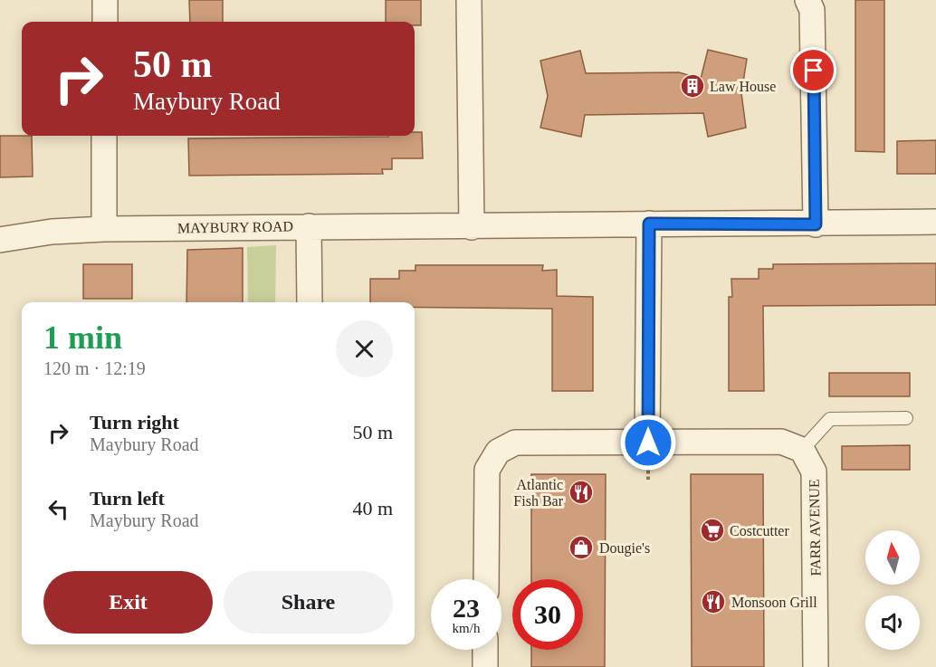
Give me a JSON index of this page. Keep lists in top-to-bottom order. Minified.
{"streets":{"street":["MAYBURY ROAD","FARR AVENUE"]},"places":{"building":["Law House"],"restaurant":["Atlantic Fish Bar","Monsoon Grill"],"supermarket":["Costcutter"],"shop":["Dougie's"]},"north":"top","page":{"turn":["50 m","Maybury Road"],"heading":["1 min","120 m · 12:19"],"list":[{"name":"Turn right","note":"Maybury Road","value":"50 m"},{"name":"Turn left","note":"Maybury Road","value":"40 m"}],"buttons":["Exit","Share"],"speed":"23 km/h","limit":"30"}}
